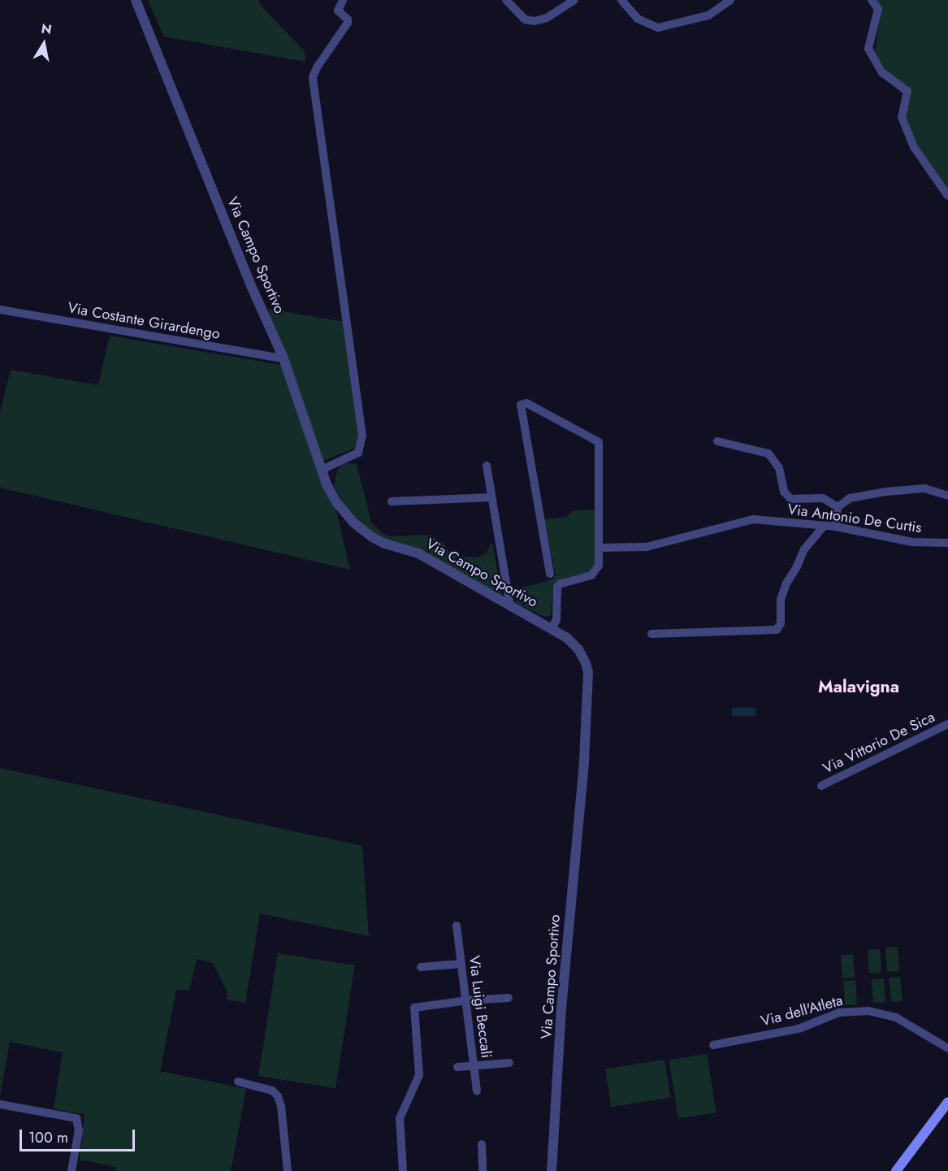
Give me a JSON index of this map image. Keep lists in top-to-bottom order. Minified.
{"streets":{"street":["Via Campo Sportivo","Via Costante Girardengo","Via Antonio De Curtis","Via Vittorio De Sica","Via Luigi Beccali","Via dell'Atleta"]},"crossings":[["Via Campo Sportivo","Via Costante Girardengo"]],"districts":["Malavigna"],"scale_bar":"100 m","north":"top"}
